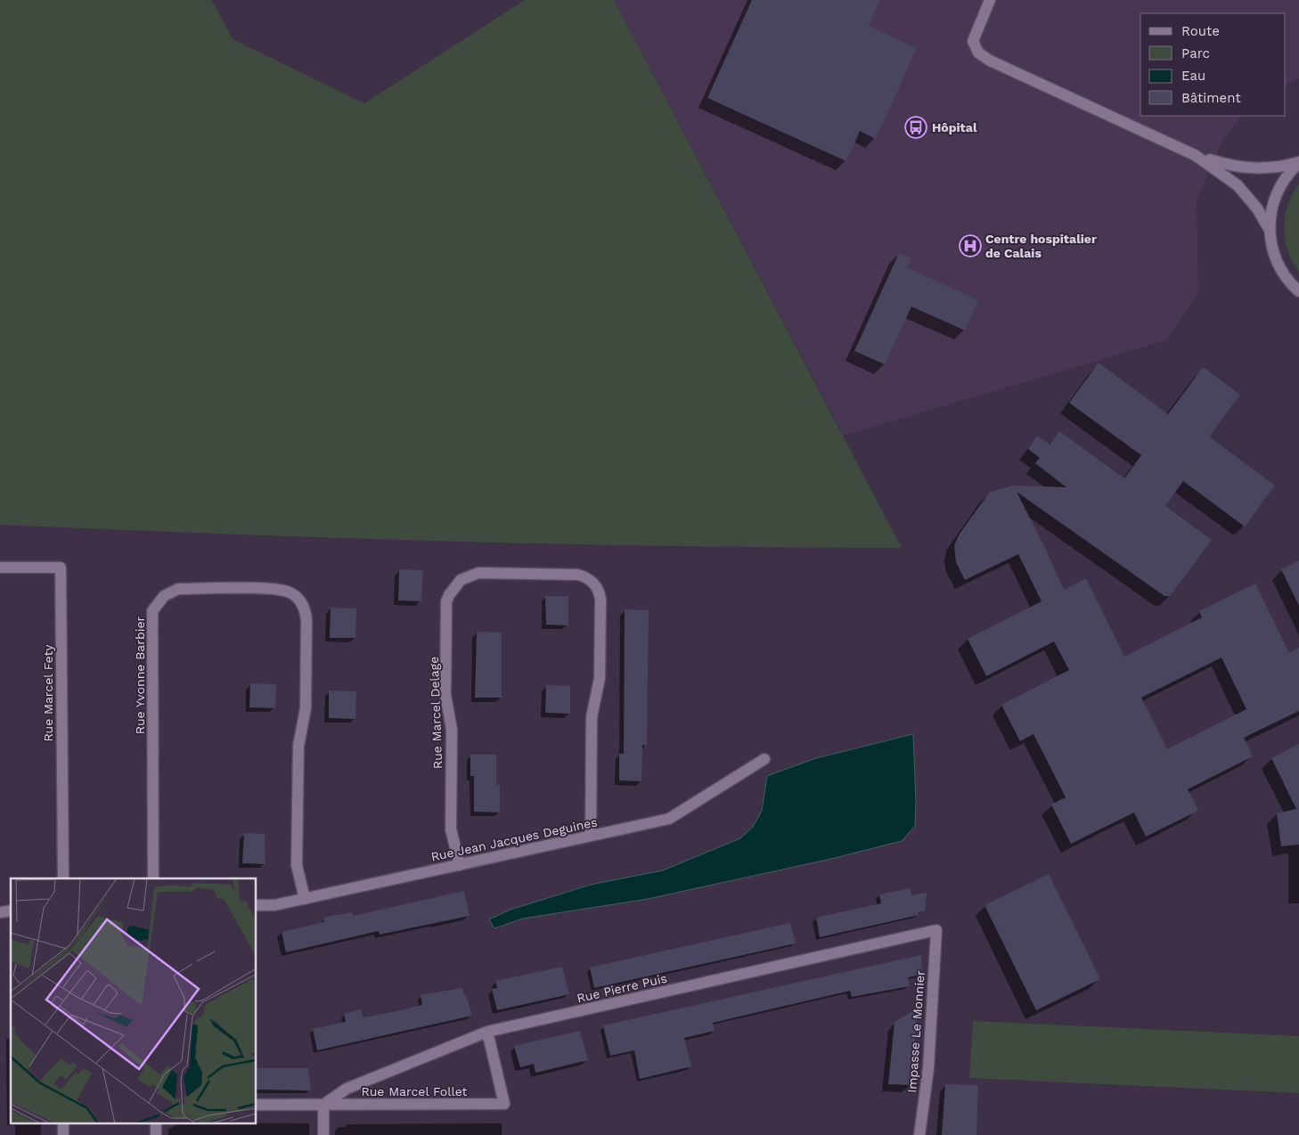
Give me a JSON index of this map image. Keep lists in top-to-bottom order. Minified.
{"streets":{"street":["Rue Yvonne Barbier","Rue Marcel Fety","Rue Marcel Delage","Rue Jean Jacques Deguines","Rue Pierre Puis","Impasse Le Monnier","Rue Marcel Follet"]},"crossings":[["Rue Yvonne Barbier","Rue Jean Jacques Deguines"],["Rue Marcel Delage","Rue Jean Jacques Deguines"],["Rue Pierre Puis","Impasse Le Monnier"],["Rue Pierre Puis","Rue Marcel Follet"]],"places":{"bus stop":["Hôpital"],"hospital":["Centre hospitalier de Calais"]},"legend":["Route","Parc","Eau","Bâtiment"]}
